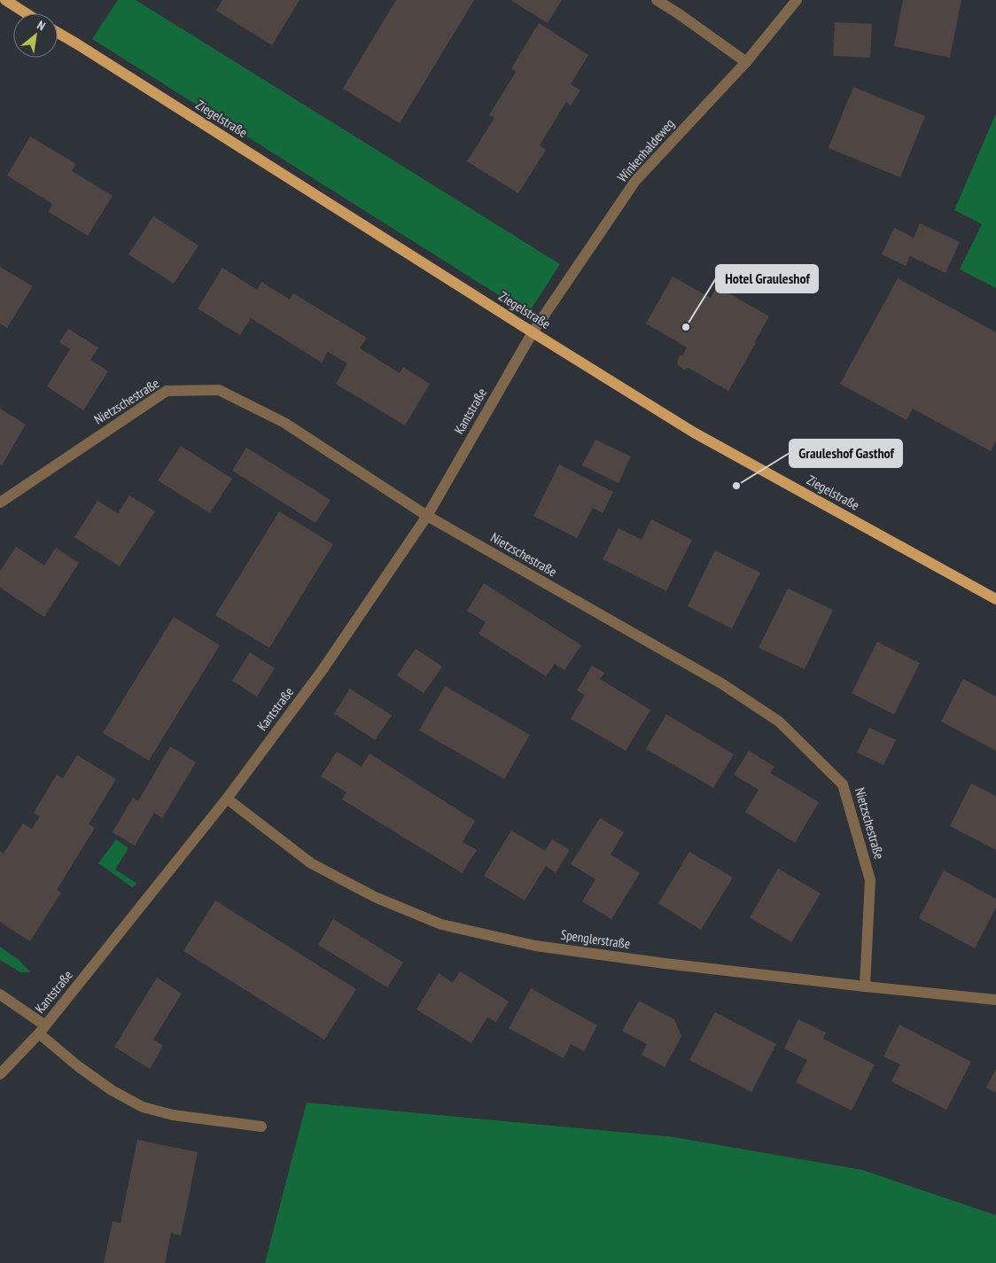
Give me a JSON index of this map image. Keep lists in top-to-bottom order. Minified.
{"streets":{"main road":["Ziegelstraße"],"street":["Winkenhaldeweg","Nietzschestraße","Kantstraße","Spenglerstraße"]},"crossings":[["Ziegelstraße","Winkenhaldeweg"],["Ziegelstraße","Kantstraße"],["Winkenhaldeweg","Kantstraße"],["Nietzschestraße","Kantstraße"],["Nietzschestraße","Spenglerstraße"],["Kantstraße","Spenglerstraße"]],"places":["Hotel Grauleshof","Grauleshof Gasthof"],"north":"top right"}
